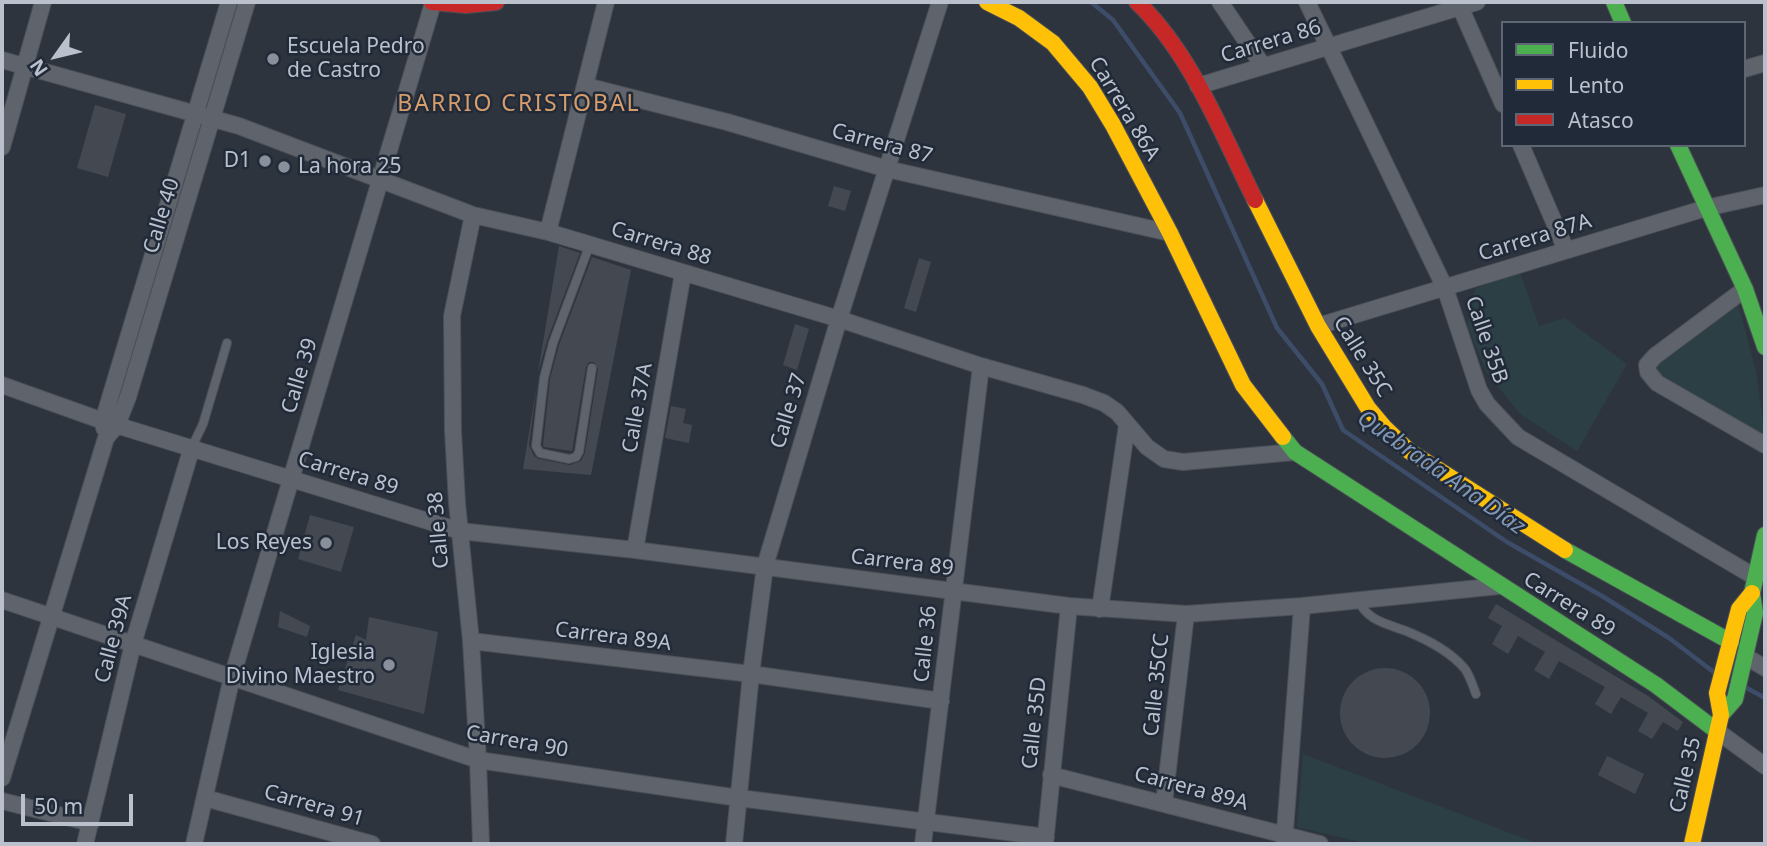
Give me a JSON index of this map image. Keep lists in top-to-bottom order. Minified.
{"streets":{"street":["Carrera 86","Carrera 86A","Carrera 87","Calle 40","Carrera 87A","Carrera 88","Calle 35B","Calle 35C","Calle 39","Calle 37A","Calle 37","Carrera 89","Calle 38","Carrera 89A","Calle 39A","Calle 36","Calle 35CC","Calle 35D","Carrera 90","Calle 35","Carrera 91"]},"crossings":[["Carrera 86","Calle 35B"],["Carrera 86","Calle 35C"],["Carrera 86A","Carrera 87"],["Carrera 87","Calle 37"],["Calle 40","Carrera 88"],["Calle 40","Carrera 89"],["Calle 40","Carrera 90"],["Carrera 87A","Calle 35B"],["Carrera 87A","Calle 35C"],["Carrera 88","Calle 39"],["Carrera 88","Calle 37A"],["Carrera 88","Calle 37"],["Carrera 88","Calle 38"],["Carrera 88","Calle 36"],["Calle 35B","Calle 35"],["Calle 35C","Calle 35"],["Calle 39","Carrera 89"],["Calle 39","Carrera 90"],["Calle 39","Carrera 91"],["Calle 37A","Carrera 89"],["Calle 37","Carrera 89"],["Calle 37","Carrera 89A"],["Calle 37","Carrera 90"],["Carrera 89","Calle 38"],["Carrera 89","Calle 39A"],["Carrera 89","Calle 36"],["Carrera 89","Calle 35CC"],["Carrera 89","Calle 35D"],["Carrera 89","Calle 35"],["Calle 38","Carrera 89A"],["Calle 38","Carrera 90"],["Carrera 89A","Calle 36"],["Carrera 89A","Calle 35CC"],["Carrera 89A","Calle 35D"],["Calle 39A","Carrera 90"],["Calle 36","Carrera 90"],["Calle 35D","Carrera 90"]],"districts":["BARRIO CRISTOBAL"],"water":["Quebrada Ana Díaz"],"places":["Escuela Pedro de Castro","D1","La hora 25","Los Reyes","Iglesia Divino Maestro"],"legend":["Fluido","Lento","Atasco"],"scale_bar":"50 m","north":"bottom left"}
